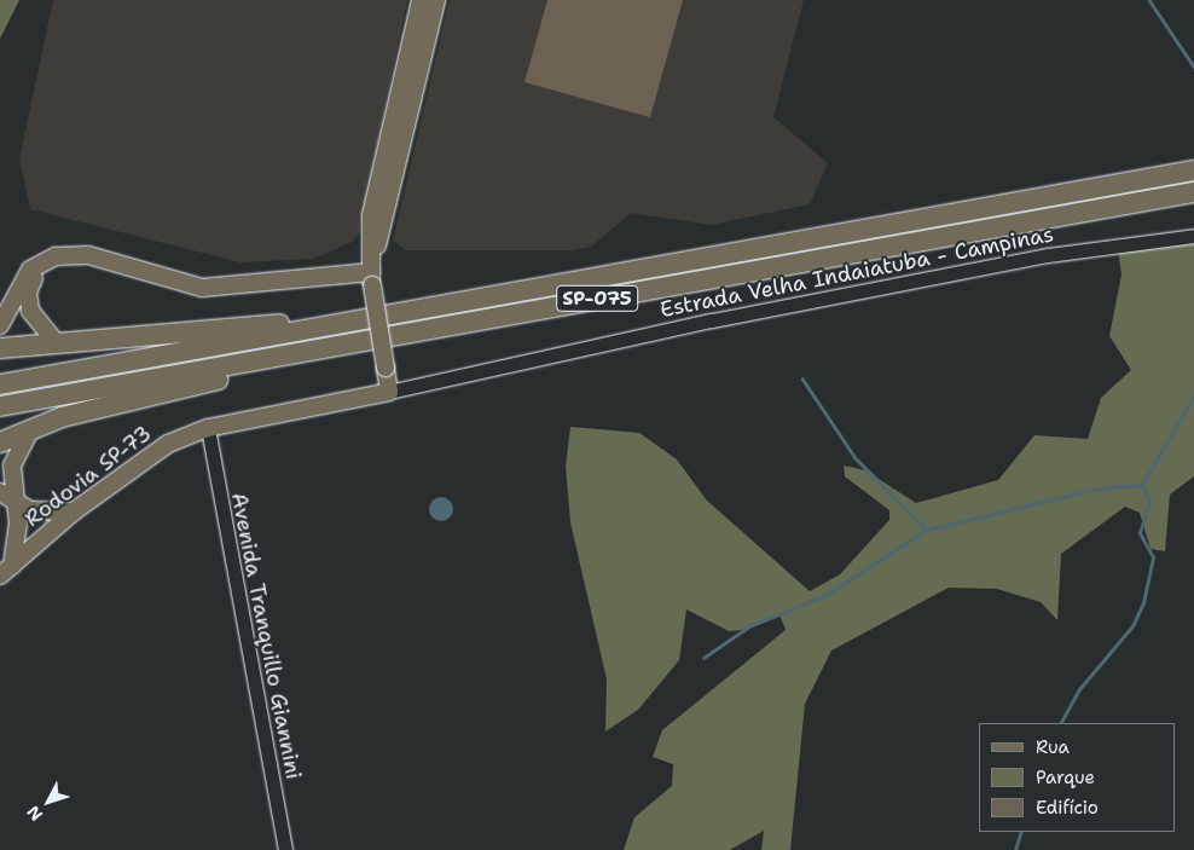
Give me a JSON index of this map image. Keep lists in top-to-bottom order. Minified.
{"streets":{"highway":["SP-075"],"main road":["Rodovia SP-73"],"street":["Estrada Velha Indaiatuba - Campinas","Avenida Tranquillo Giannini"]},"crossings":[["Estrada Velha Indaiatuba - Campinas","Rodovia SP-73"],["Rodovia SP-73","Avenida Tranquillo Giannini"]],"legend":["Rua","Parque","Edifício"],"north":"bottom left"}
